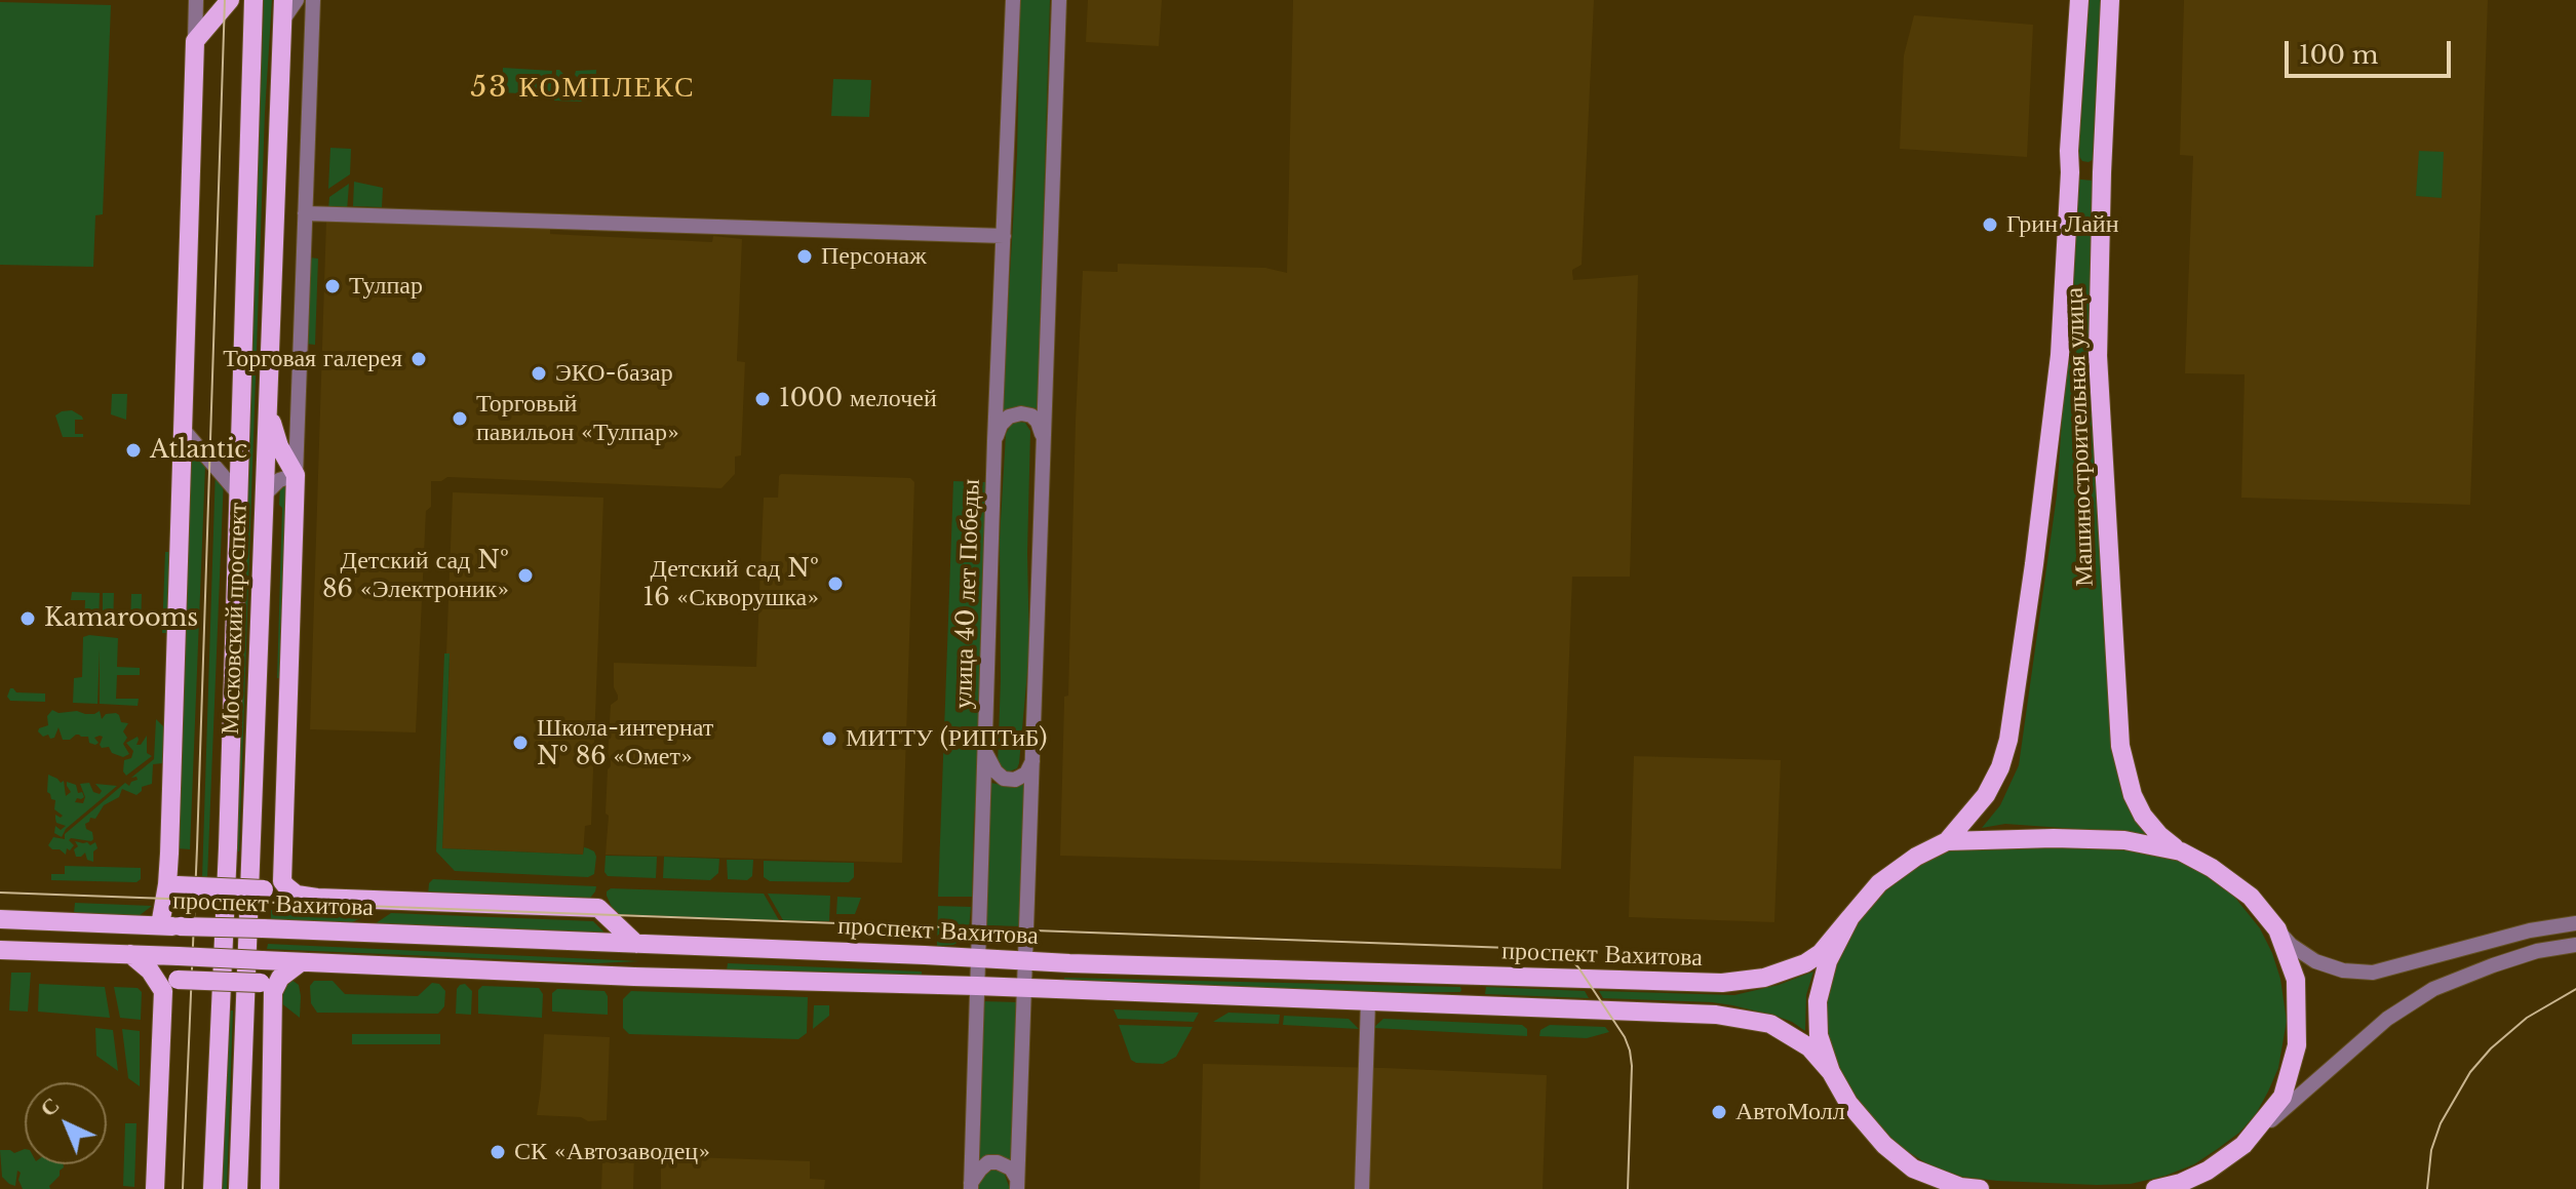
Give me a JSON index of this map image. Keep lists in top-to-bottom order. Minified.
{"streets":{"main road":["Машиностроительная улица","Московский проспект","проспект Вахитова"],"street":["улица 40 лет Победы"]},"crossings":[["улица 40 лет Победы","проспект Вахитова"]],"districts":["53 КОМПЛЕКС"],"places":["Грин Лайн","Персонаж","Тулпар","Торговая галерея","ЭКО-базар","1000 мелочей","Торговый павильон «Тулпар»","Atlantic","Детский сад № 86 «Электроник»","Детский сад № 16 «Скворушка»","Kamarooms","МИТТУ (РИПТиБ)","Школа-интернат № 86 «Омет»","АвтоМолл","СК «Автозаводец»"],"scale_bar":"100 m","north":"top left"}
